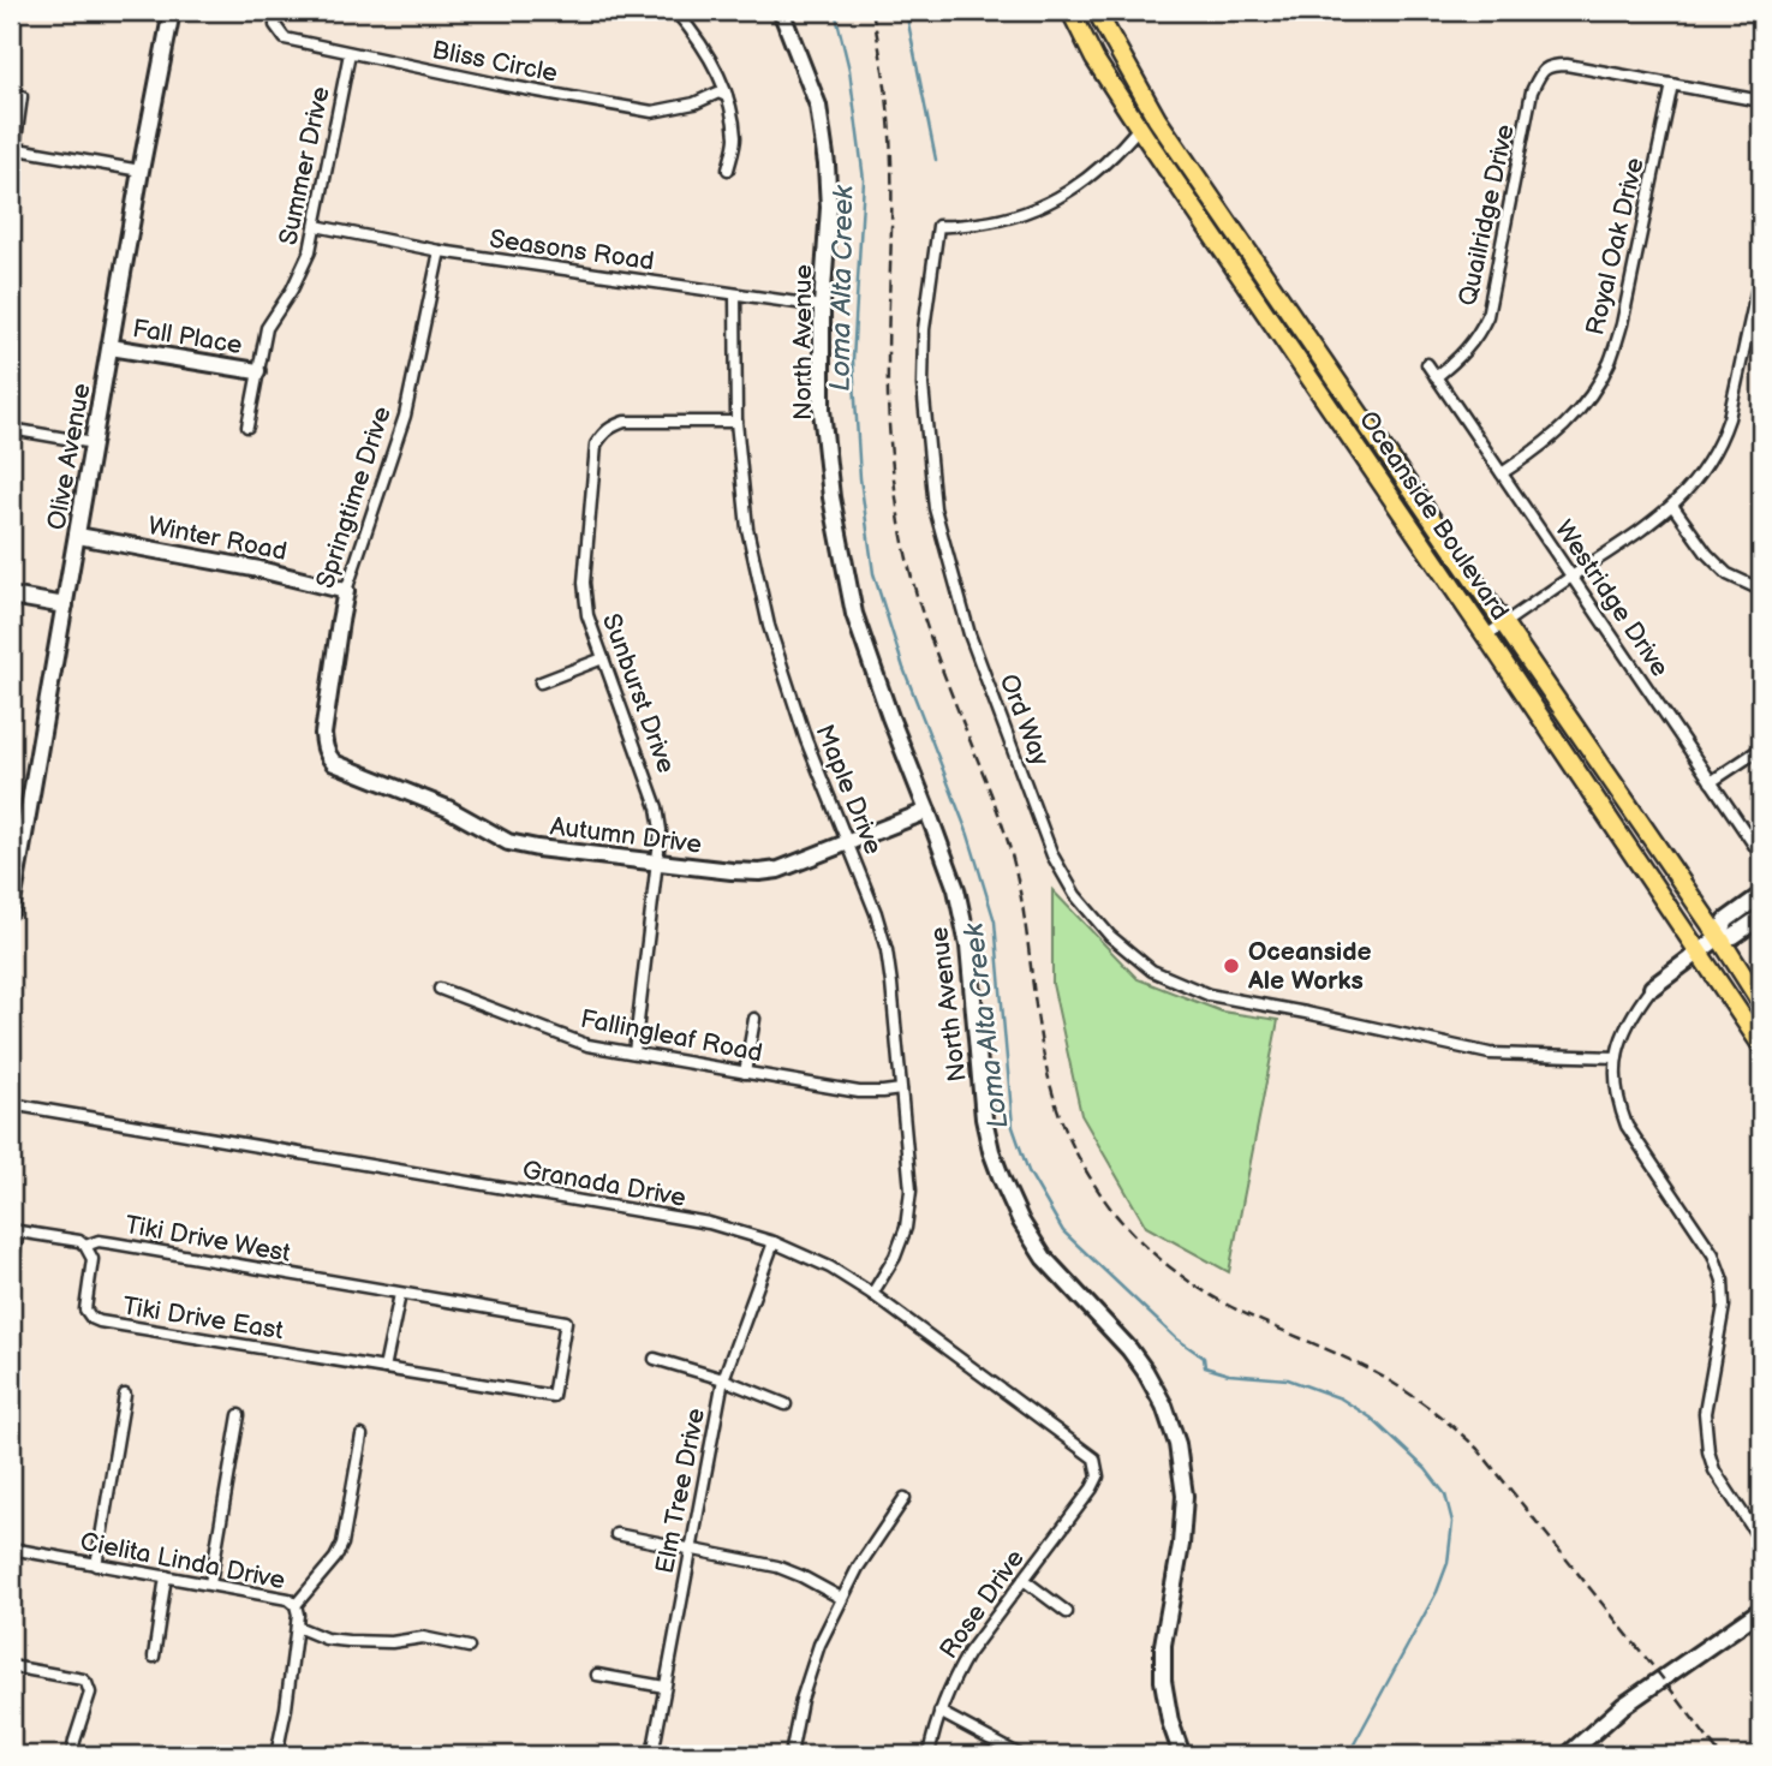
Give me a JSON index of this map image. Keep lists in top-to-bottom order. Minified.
{"streets":{"main road":["Fall Place","North Avenue","Olive Avenue","Springtime Drive","Oceanside Boulevard","Winter Road","Autumn Drive"],"street":["Bliss Circle","Summer Drive","Quailridge Drive","Royal Oak Drive","Seasons Road","Westridge Drive","Sunburst Drive","Ord Way","Maple Drive","Fallingleaf Road","Granada Drive","Tiki Drive West","Tiki Drive East","Elm Tree Drive","Cielita Linda Drive","Rose Drive"]},"crossings":[["Bliss Circle","Summer Drive"],["Summer Drive","Seasons Road"],["Summer Drive","Fall Place"],["Quailridge Drive","Royal Oak Drive"],["Quailridge Drive","Westridge Drive"],["Royal Oak Drive","Westridge Drive"],["Seasons Road","North Avenue"],["Seasons Road","Springtime Drive"],["Seasons Road","Maple Drive"],["Fall Place","Olive Avenue"],["North Avenue","Autumn Drive"],["Olive Avenue","Winter Road"],["Springtime Drive","Winter Road"],["Springtime Drive","Autumn Drive"],["Oceanside Boulevard","Ord Way"],["Sunburst Drive","Maple Drive"],["Sunburst Drive","Autumn Drive"],["Sunburst Drive","Fallingleaf Road"],["Maple Drive","Autumn Drive"],["Maple Drive","Fallingleaf Road"],["Maple Drive","Granada Drive"],["Granada Drive","Elm Tree Drive"],["Granada Drive","Rose Drive"],["Tiki Drive West","Tiki Drive East"]],"water":["Loma Alta Creek"],"places":["Oceanside Ale Works"]}
